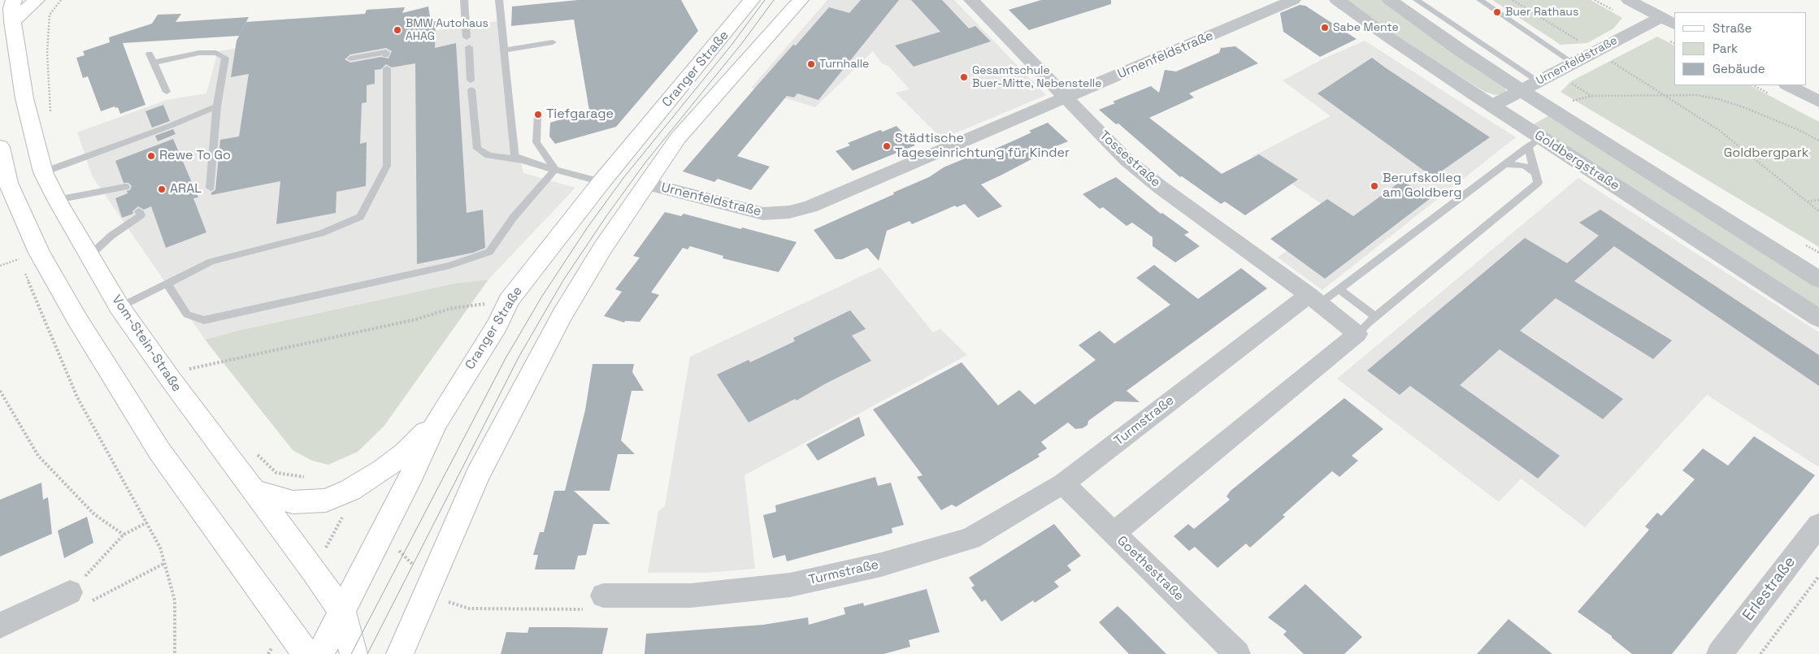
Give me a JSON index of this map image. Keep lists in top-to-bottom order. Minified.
{"streets":{"main road":["Cranger Straße","Vom-Stein-Straße"],"street":["Urnenfeldstraße","Tossestraße","Goldbergstraße","Turmstraße","Goethestraße","Erlestraße"]},"crossings":[["Urnenfeldstraße","Tossestraße"],["Urnenfeldstraße","Goldbergstraße"],["Cranger Straße","Vom-Stein-Straße"],["Tossestraße","Turmstraße"],["Turmstraße","Goethestraße"]],"parks":["Goldbergpark"],"places":["Buer Rathaus","Sabe Mente","BMW Autohaus AHAG","Turnhalle","Gesamtschule Buer-Mitte, Nebenstelle","Tiefgarage","Städtische Tageseinrichtung für Kinder","Rewe To Go","Berufskolleg am Goldberg","ARAL"],"legend":["Straße","Park","Gebäude"]}
